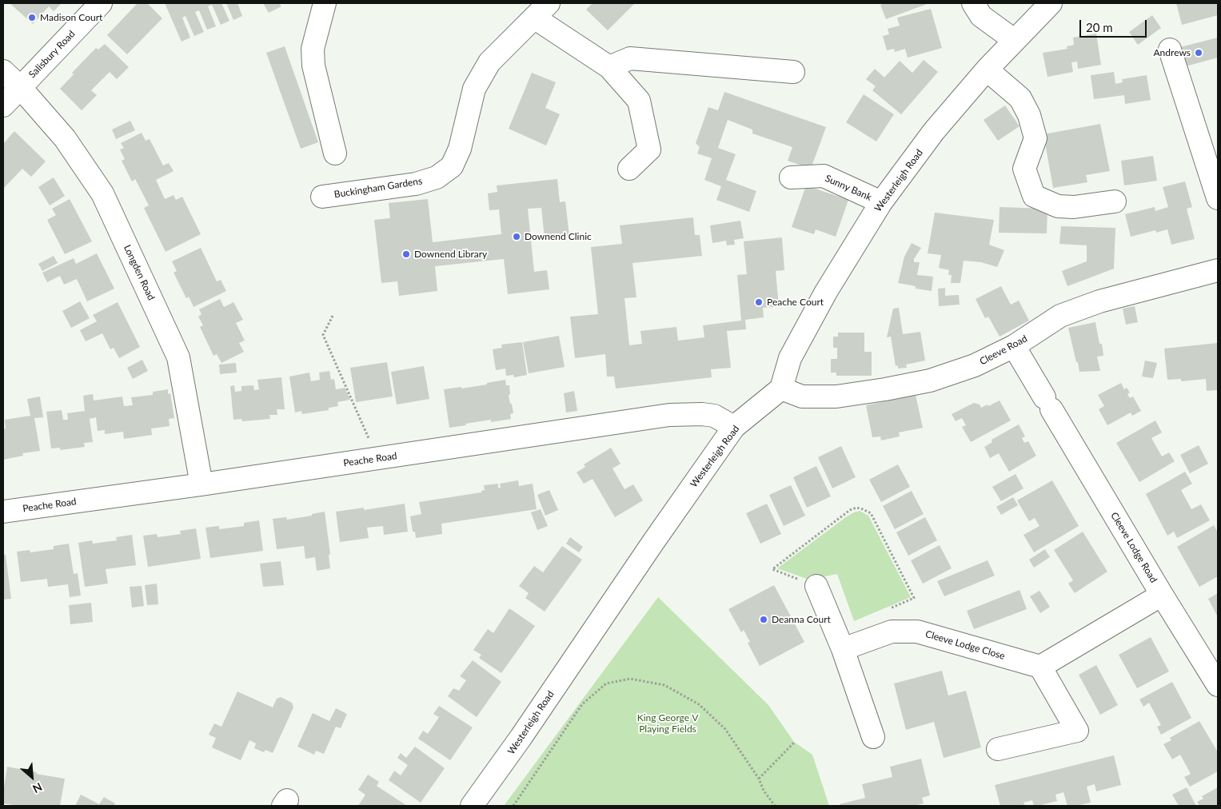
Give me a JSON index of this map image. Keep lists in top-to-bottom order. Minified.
{"streets":{"street":["Salisbury Road","Westerleigh Road","Buckingham Gardens","Sunny Bank","Longden Road","Cleeve Road","Peache Road","Cleeve Lodge Road","Cleeve Lodge Close"]},"crossings":[["Salisbury Road","Longden Road"],["Westerleigh Road","Sunny Bank"],["Westerleigh Road","Cleeve Road"],["Westerleigh Road","Peache Road"],["Longden Road","Peache Road"],["Cleeve Road","Cleeve Lodge Road"]],"parks":["King George V Playing Fields"],"places":["Madison Court","Andrews","Downend Clinic","Downend Library","Peache Court","Deanna Court"],"scale_bar":"20 m","north":"bottom right"}
